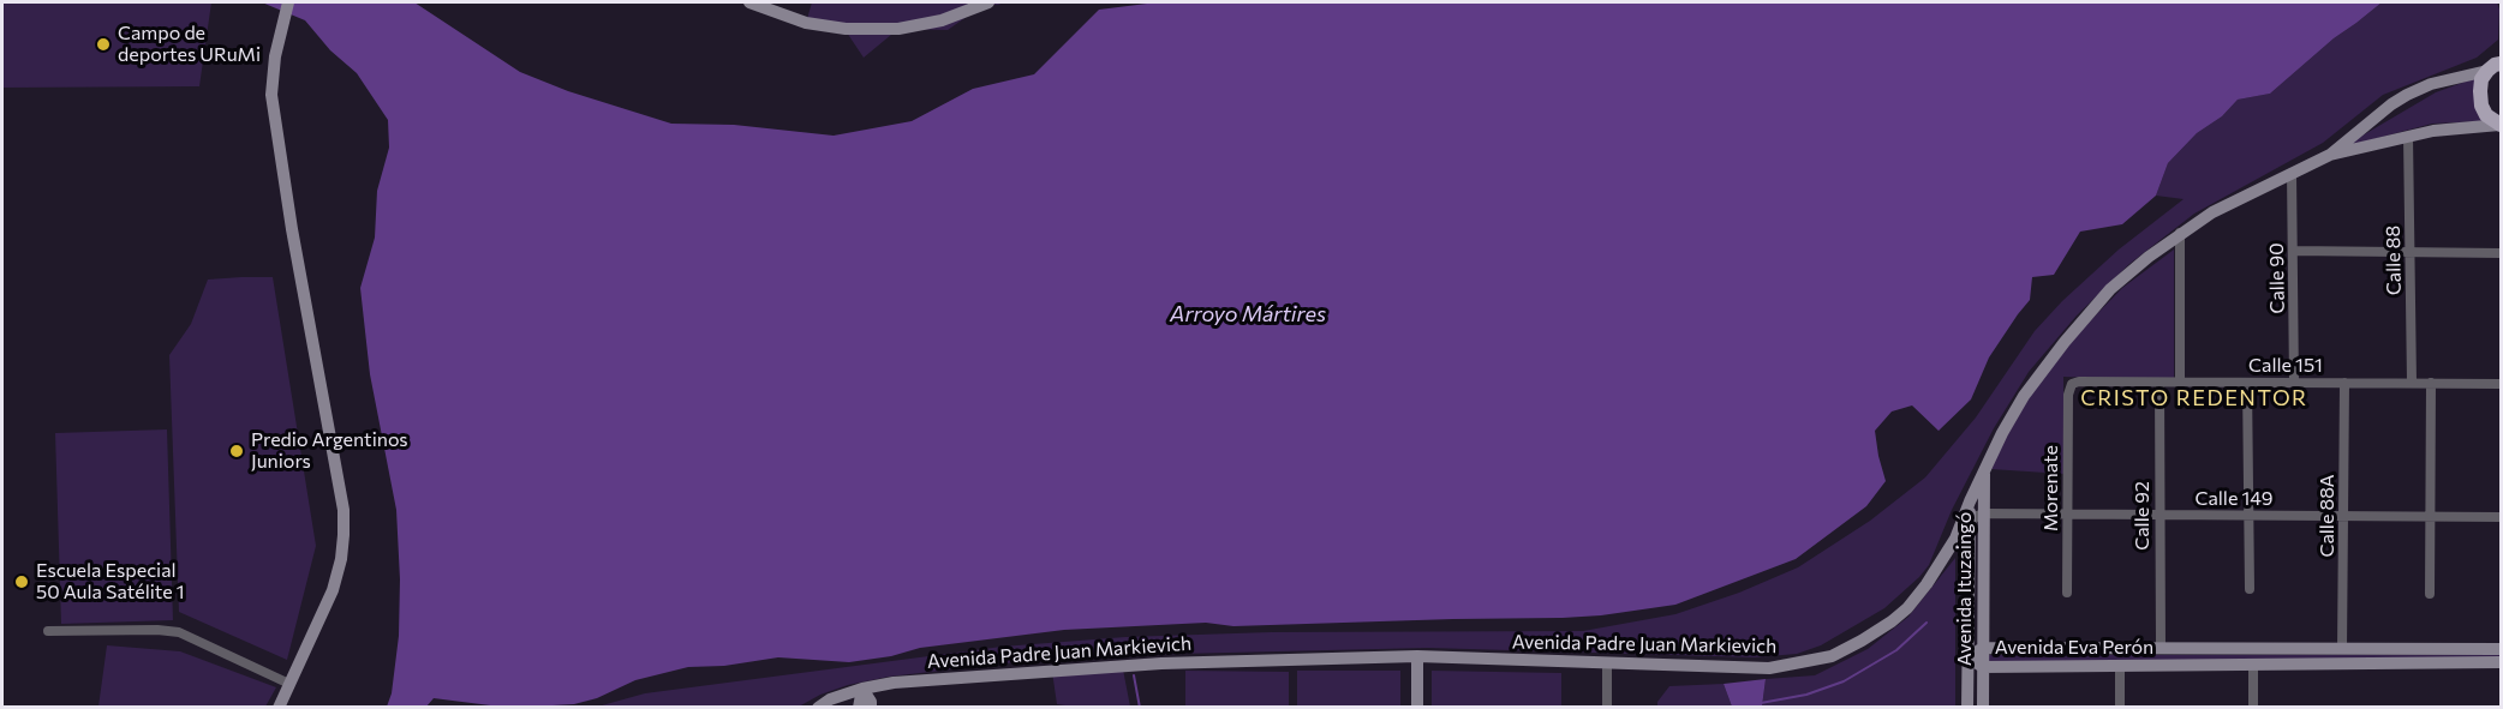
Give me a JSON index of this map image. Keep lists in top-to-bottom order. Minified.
{"streets":{"main road":["Avenida Ituzaingó","Avenida Padre Juan Markievich","Avenida Eva Perón"],"street":["Calle 88","Calle 90","Calle 151","Morenate","Calle 149","Calle 92","Calle 88A"]},"crossings":[["Calle 88","Calle 151"],["Calle 88","Avenida Padre Juan Markievich"],["Calle 90","Calle 151"],["Calle 90","Avenida Padre Juan Markievich"],["Calle 151","Morenate"],["Calle 151","Calle 92"],["Calle 151","Calle 88A"],["Morenate","Calle 149"],["Calle 149","Calle 92"],["Calle 149","Calle 88A"],["Calle 149","Avenida Ituzaingó"],["Calle 92","Avenida Eva Perón"],["Calle 88A","Avenida Eva Perón"],["Avenida Ituzaingó","Avenida Padre Juan Markievich"],["Avenida Ituzaingó","Avenida Eva Perón"]],"districts":["CRISTO REDENTOR"],"water":["Arroyo Mártires"],"places":["Campo de deportes URuMi","Predio Argentinos Juniors","Escuela Especial 50 Aula Satélite 1"]}
